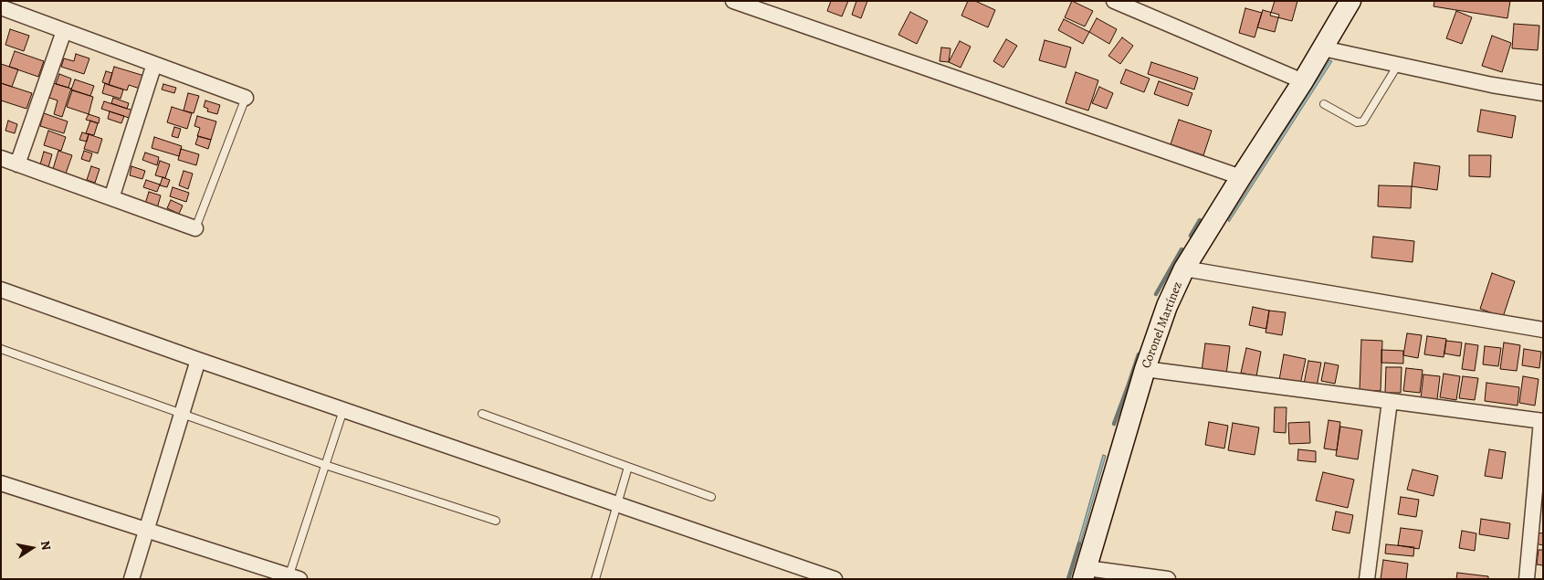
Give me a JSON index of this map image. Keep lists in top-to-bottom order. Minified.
{"streets":{"main road":["Coronel Martínez"]},"north":"right"}
